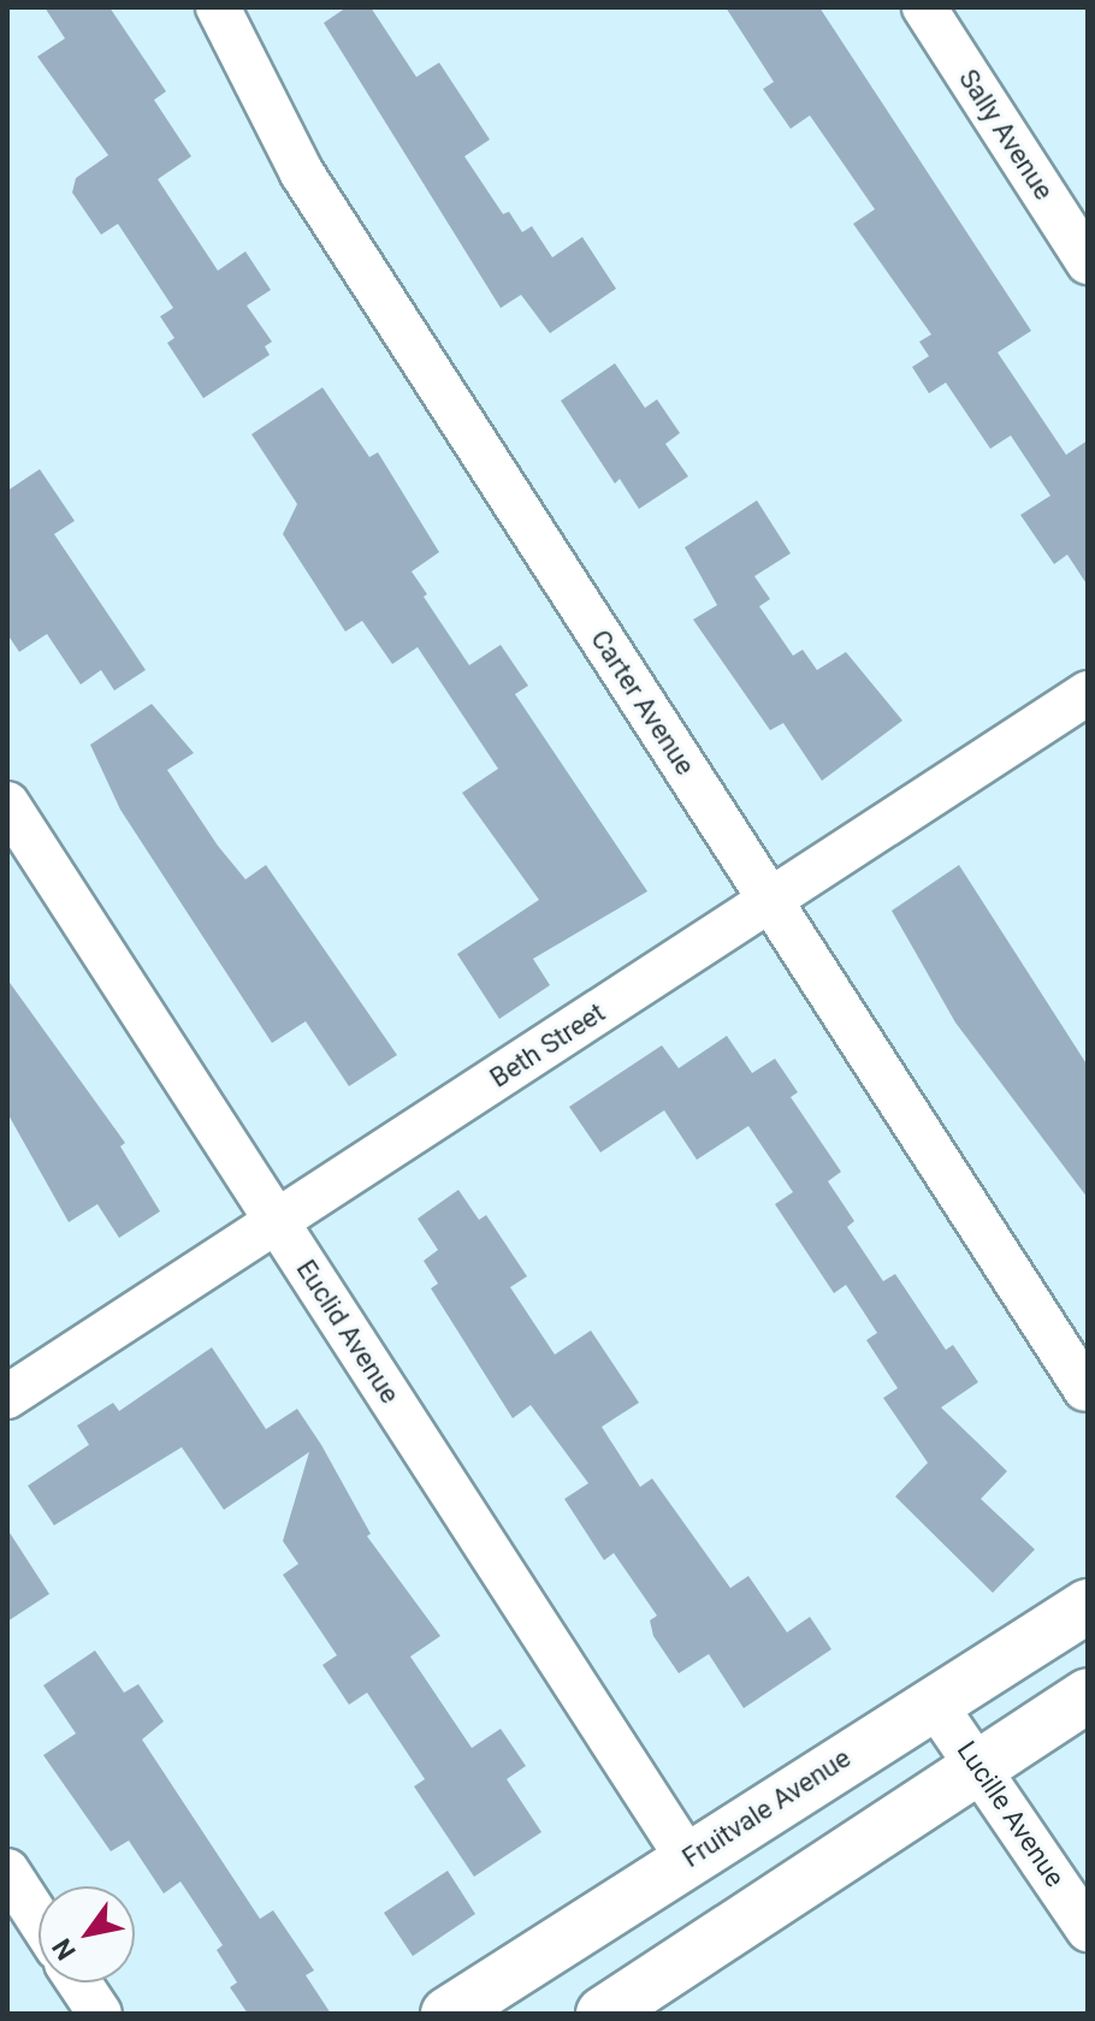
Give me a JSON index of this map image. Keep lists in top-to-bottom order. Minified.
{"streets":{"main road":["Fruitvale Avenue"],"street":["Sally Avenue","Carter Avenue","Beth Street","Euclid Avenue","Lucille Avenue"]},"crossings":[["Carter Avenue","Beth Street"],["Beth Street","Euclid Avenue"],["Euclid Avenue","Fruitvale Avenue"],["Fruitvale Avenue","Lucille Avenue"]],"north":"bottom left"}
